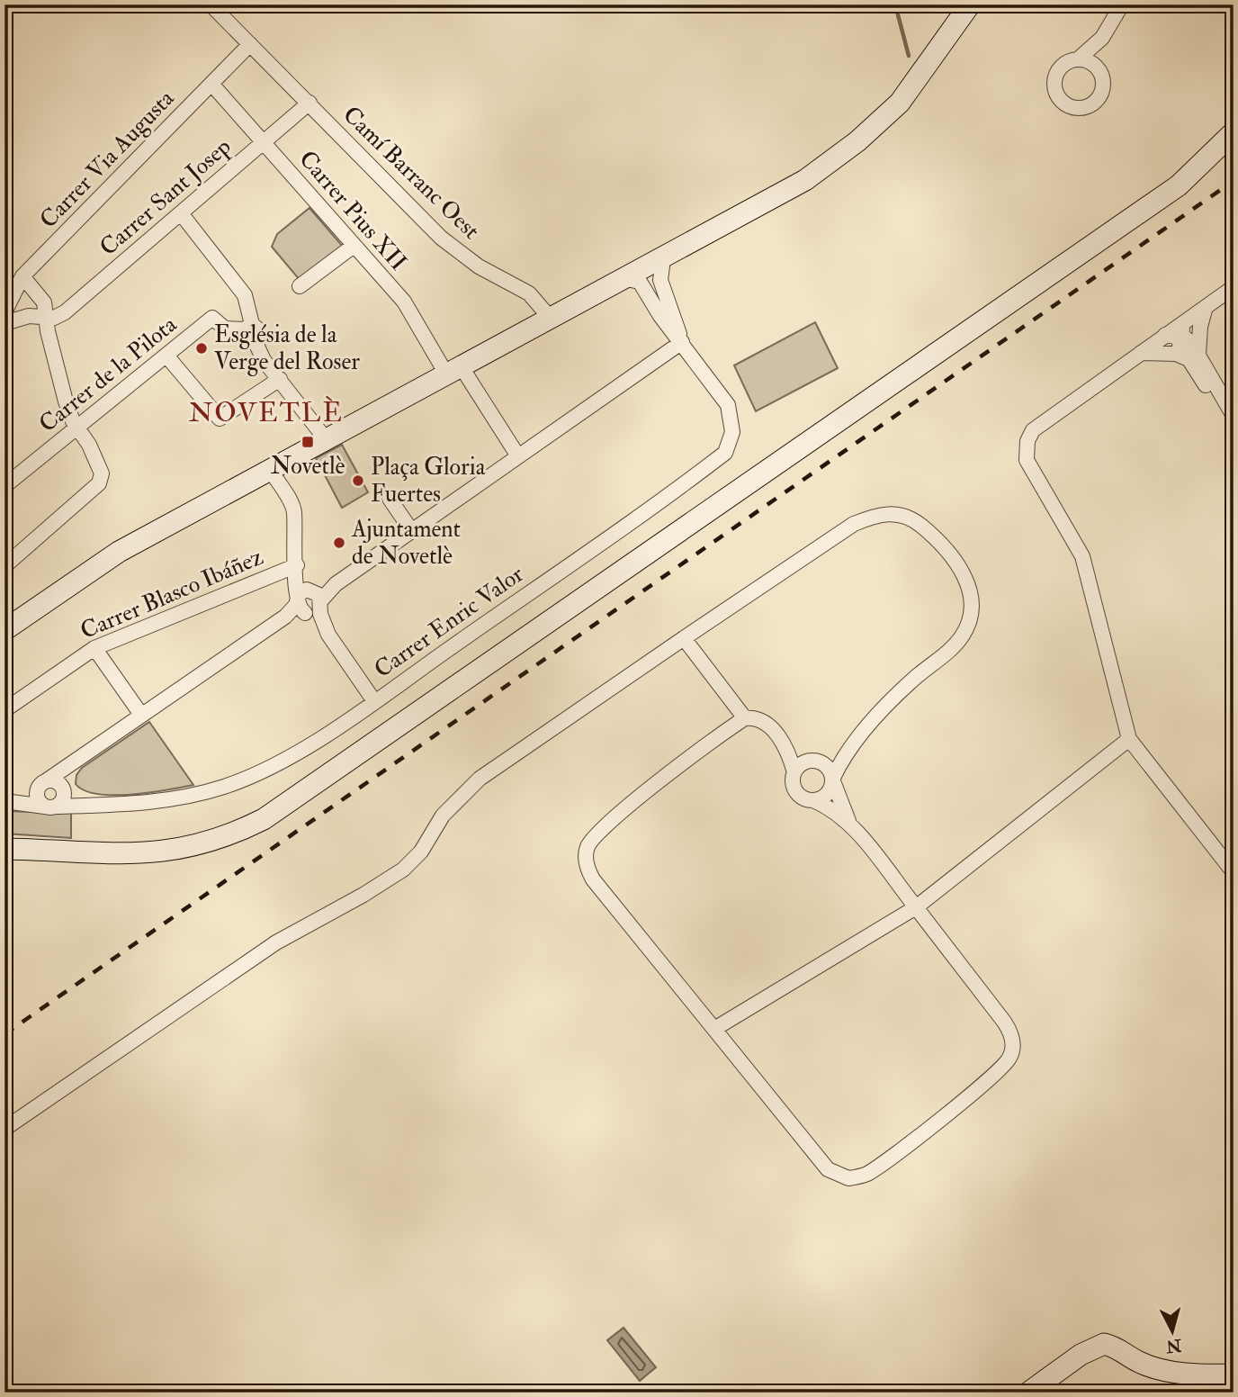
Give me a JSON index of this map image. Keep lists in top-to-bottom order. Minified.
{"streets":{"street":["Carrer Via Augusta","Camí Barranc Oest","Carrer Sant Josep","Carrer Pius XII","Carrer de la Pilota","Carrer Blasco Ibáñez","Carrer Enric Valor"]},"crossings":[["Carrer Via Augusta","Camí Barranc Oest"],["Carrer Via Augusta","Carrer Pius XII"],["Camí Barranc Oest","Carrer Sant Josep"],["Carrer Sant Josep","Carrer Pius XII"]],"districts":["NOVETLÈ"],"places":{"other":["Església de la Verge del Roser","Plaça Gloria Fuertes","Ajuntament de Novetlè"],"transit":["Novetlè"]},"north":"bottom"}
